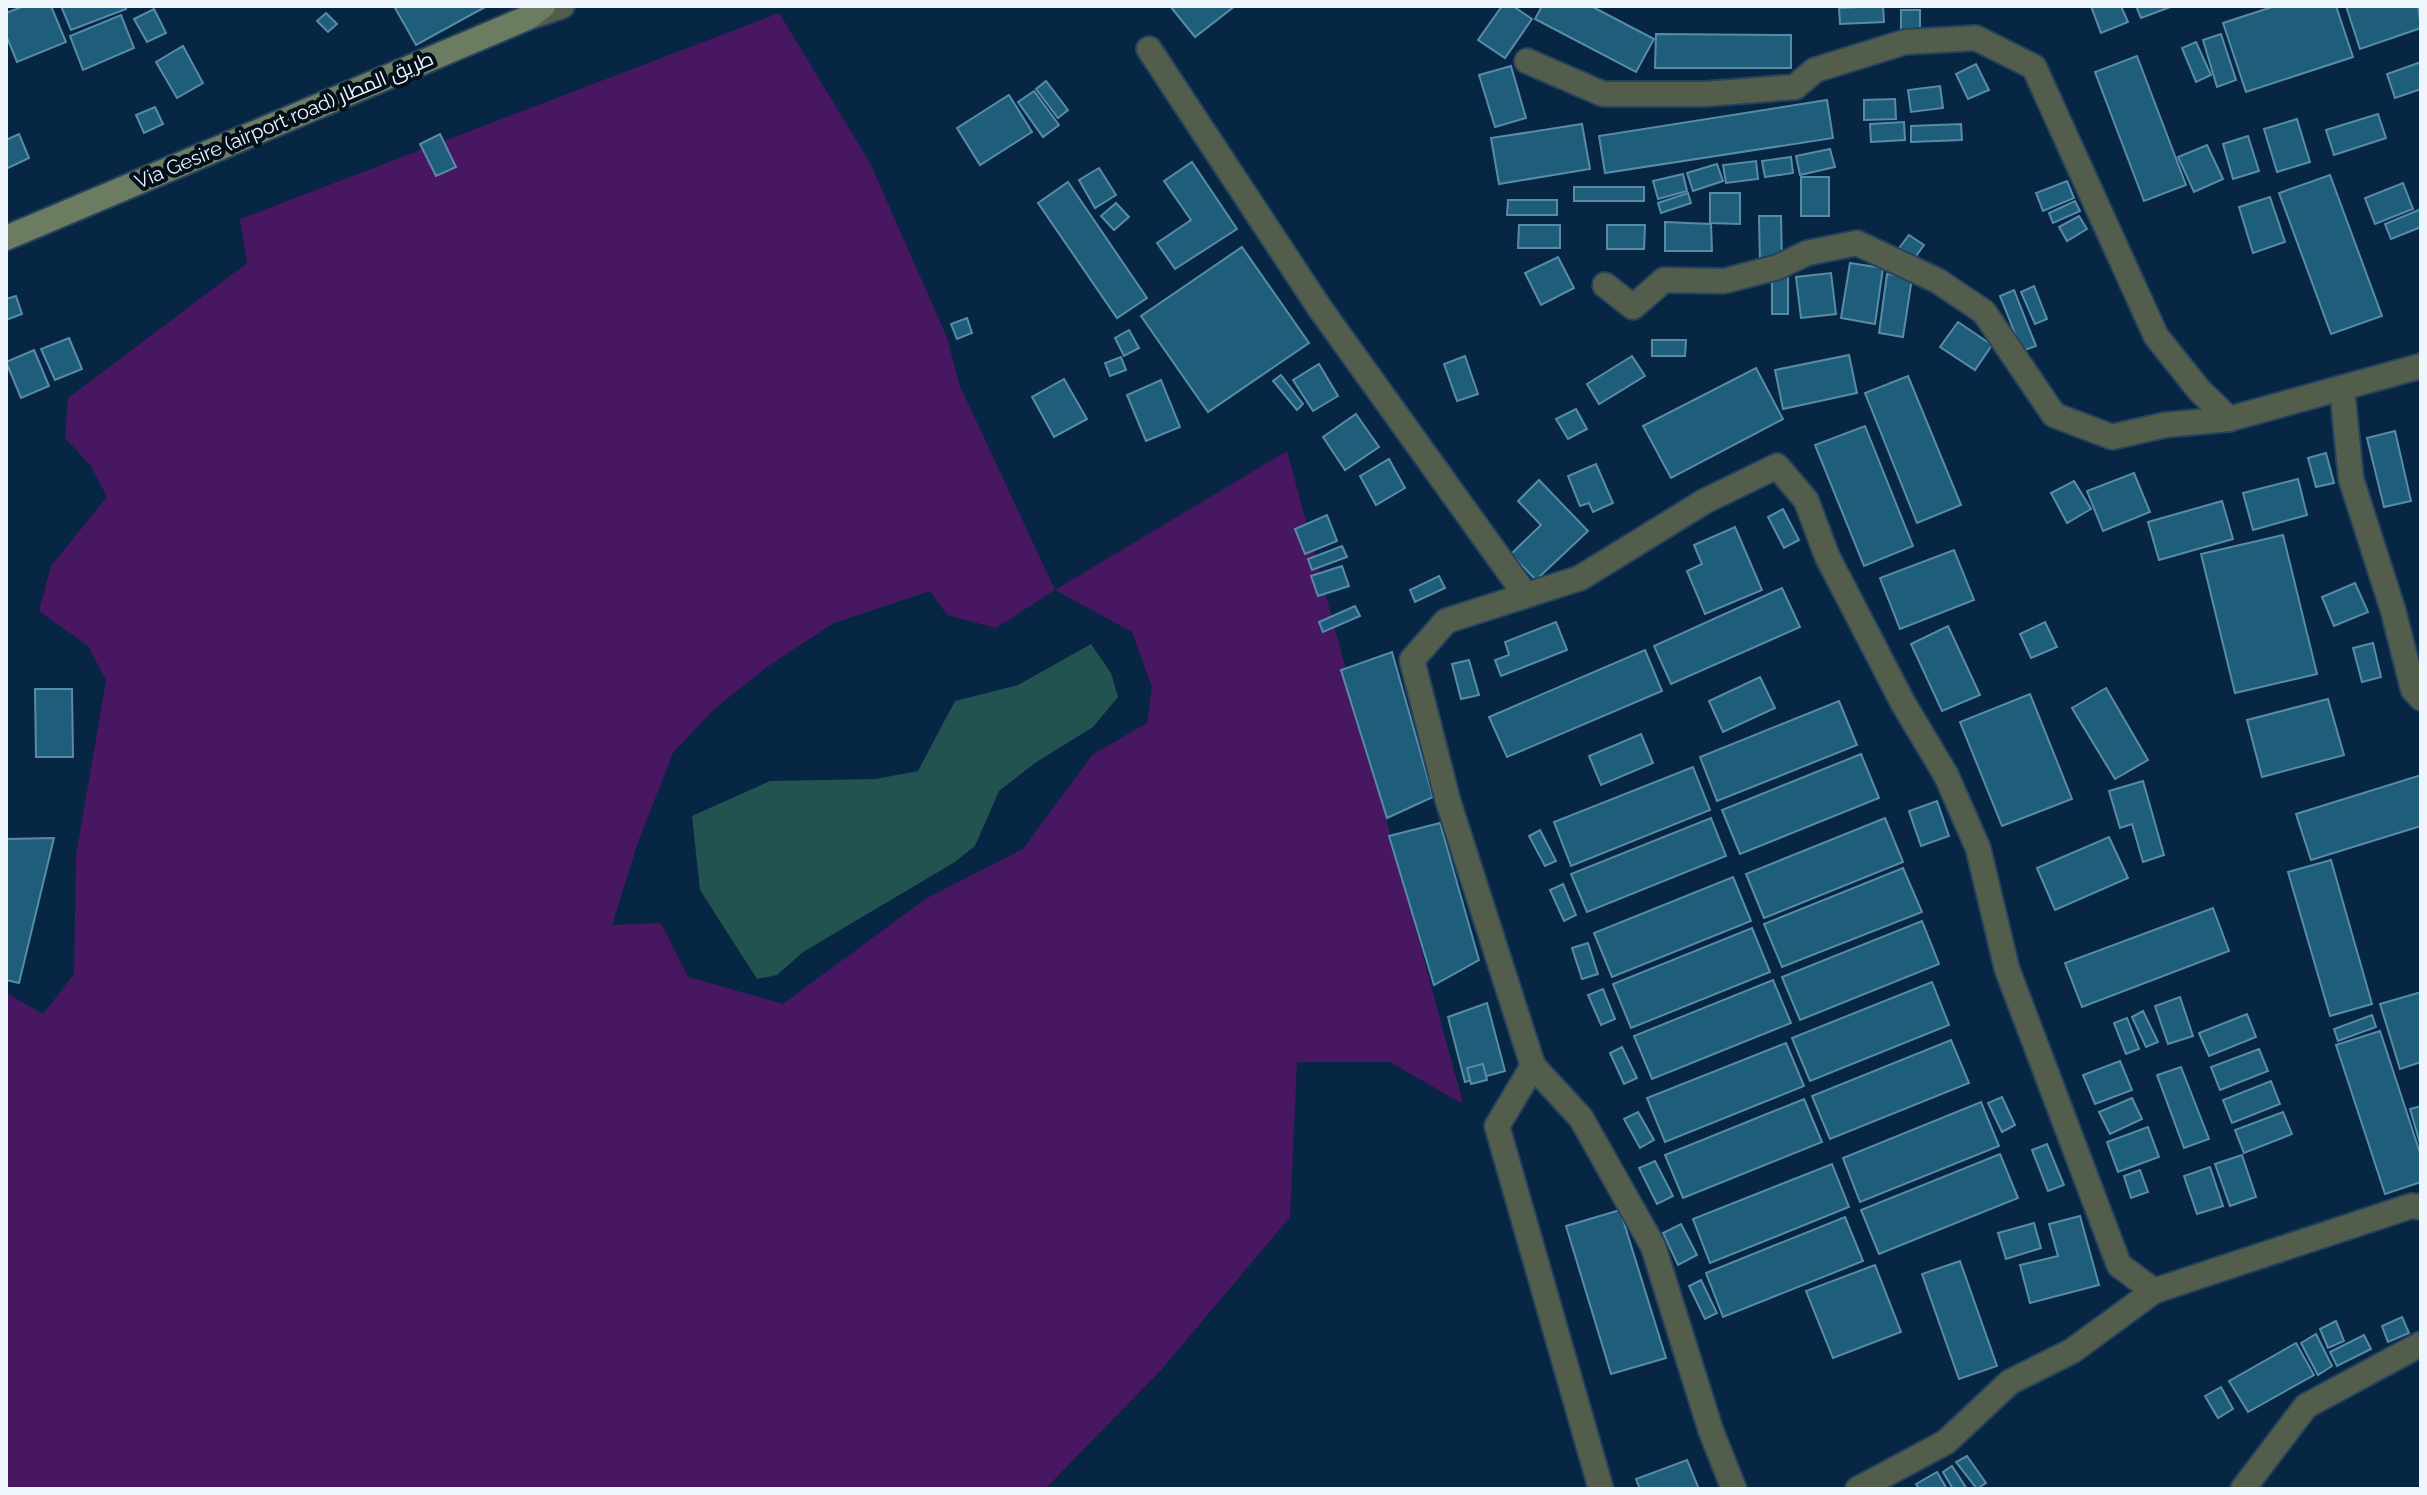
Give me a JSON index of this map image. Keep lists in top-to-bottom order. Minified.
{"streets":{"main road":["Via Gesire (airport road) طريق المطار"]}}
